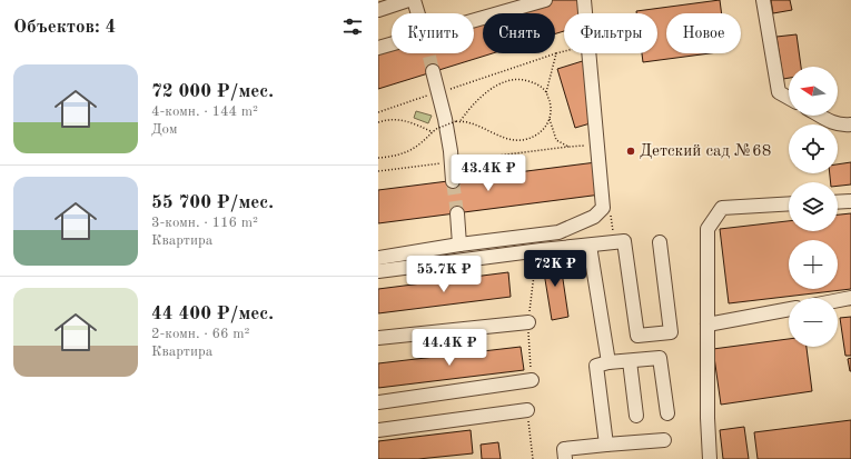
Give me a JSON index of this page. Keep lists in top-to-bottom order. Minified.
{"places":["Детский сад №68"],"north":"left","page":{"heading":"Объектов: 4","chip":["Купить","Снять","Фильтры","Новое"],"list":[{"name":"72 000 ₽/мес.","note":"4-комн. · 144 m² · Дом"},{"name":"55 700 ₽/мес.","note":"3-комн. · 116 m² · Квартира"},{"name":"44 400 ₽/мес.","note":"2-комн. · 66 m² · Квартира"}],"map_buttons":["+","−"],"price":["43.4K ₽","72K ₽","55.7K ₽","44.4K ₽"]}}
